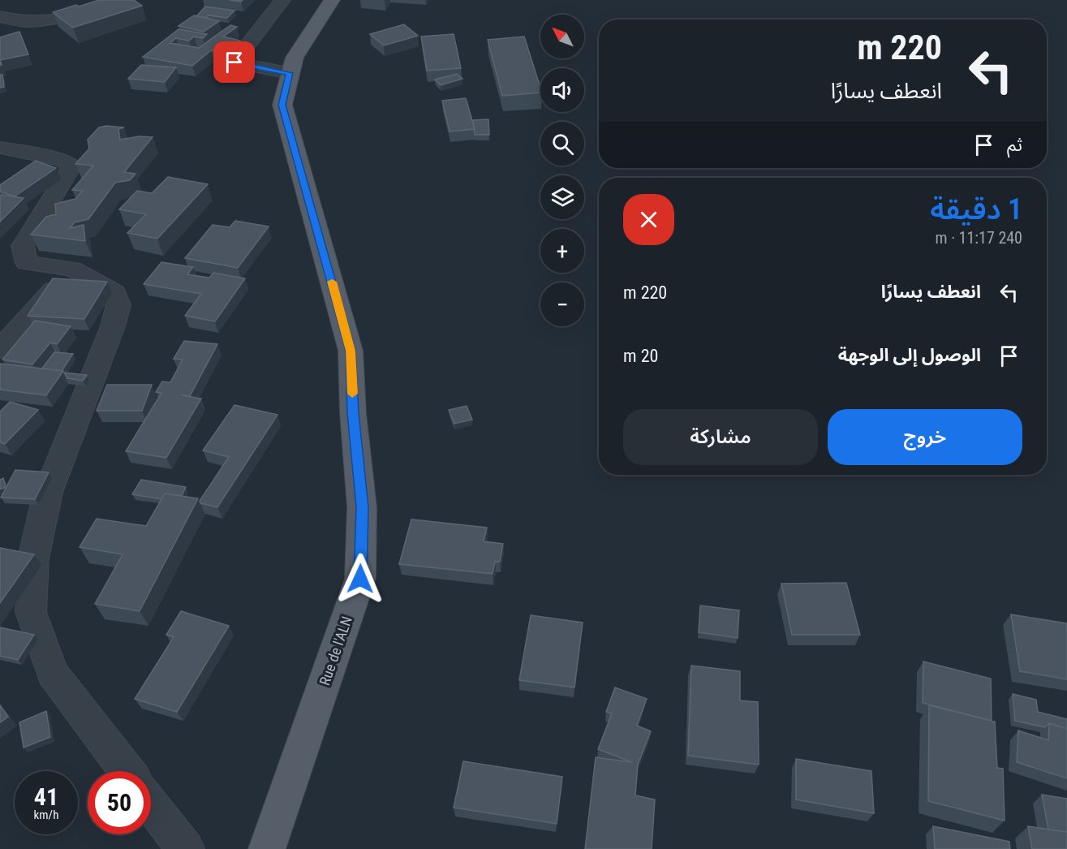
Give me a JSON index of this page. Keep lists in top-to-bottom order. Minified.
{"streets":{"main road":["Rue de l'ALN"]},"north":"top left","page":{"map_buttons":["+","−"],"turn":["220 m","انعطف يسارًا"],"then":"ثم","heading":["1 دقيقة","240 m · 11:17"],"list":[{"name":"انعطف يسارًا","value":"220 m"},{"name":"الوصول إلى الوجهة","value":"20 m"}],"buttons":["خروج","مشاركة"],"speed":"41 km/h","limit":"50"}}
